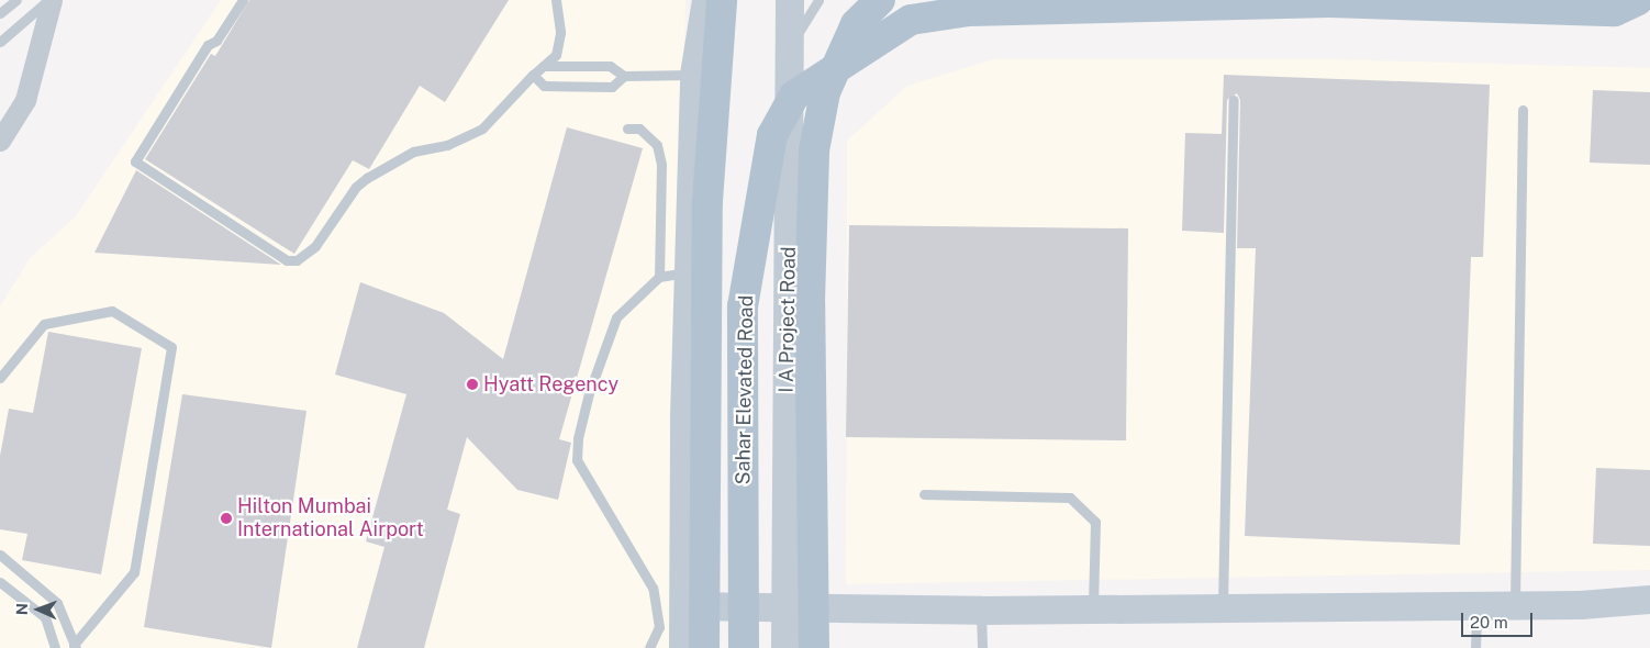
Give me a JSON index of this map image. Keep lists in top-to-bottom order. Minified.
{"streets":{"main road":["I A Project Road","Sahar Elevated Road"]},"places":["Hyatt Regency","Hilton Mumbai International Airport"],"scale_bar":"20 m","north":"left"}
